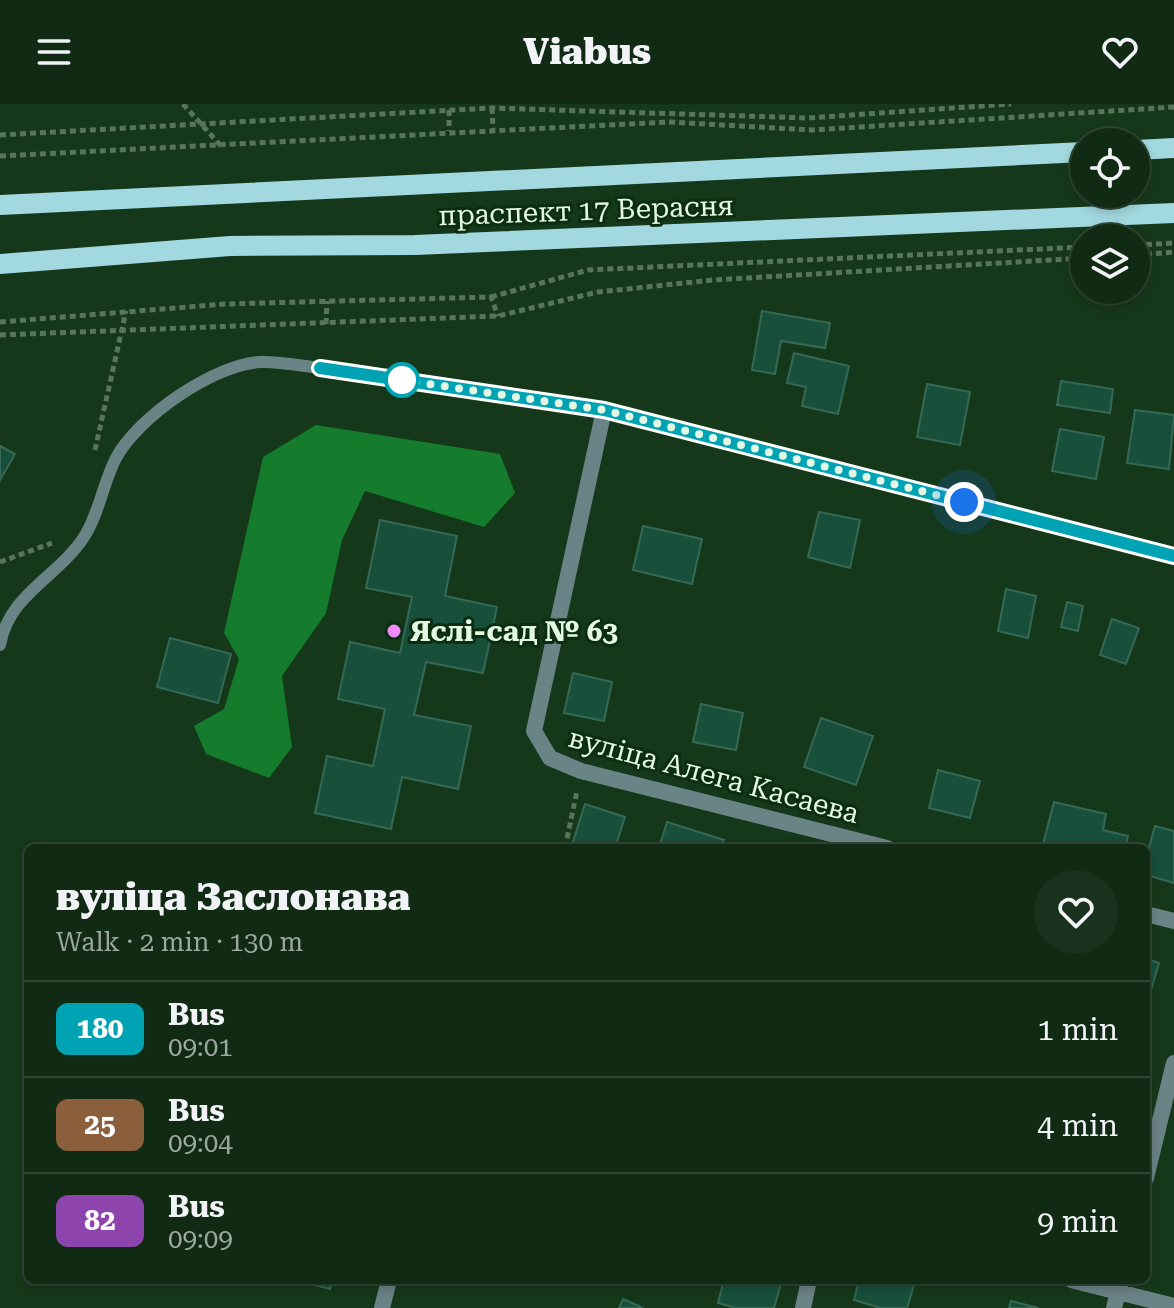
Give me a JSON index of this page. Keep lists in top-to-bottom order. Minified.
{"streets":{"main road":["праспект 17 Верасня"],"street":["вуліца Алега Касаева"]},"places":["Яслі-сад № 63"],"lines":["bus line 180"],"page":{"header":"Viabus","heading":["вуліца Заслонава","Walk · 2 min · 130 m"],"list":[{"mark":"180","name":"Bus","note":"09:01","value":"1 min"},{"mark":"25","name":"Bus","note":"09:04","value":"4 min"},{"mark":"82","name":"Bus","note":"09:09","value":"9 min"}]}}
